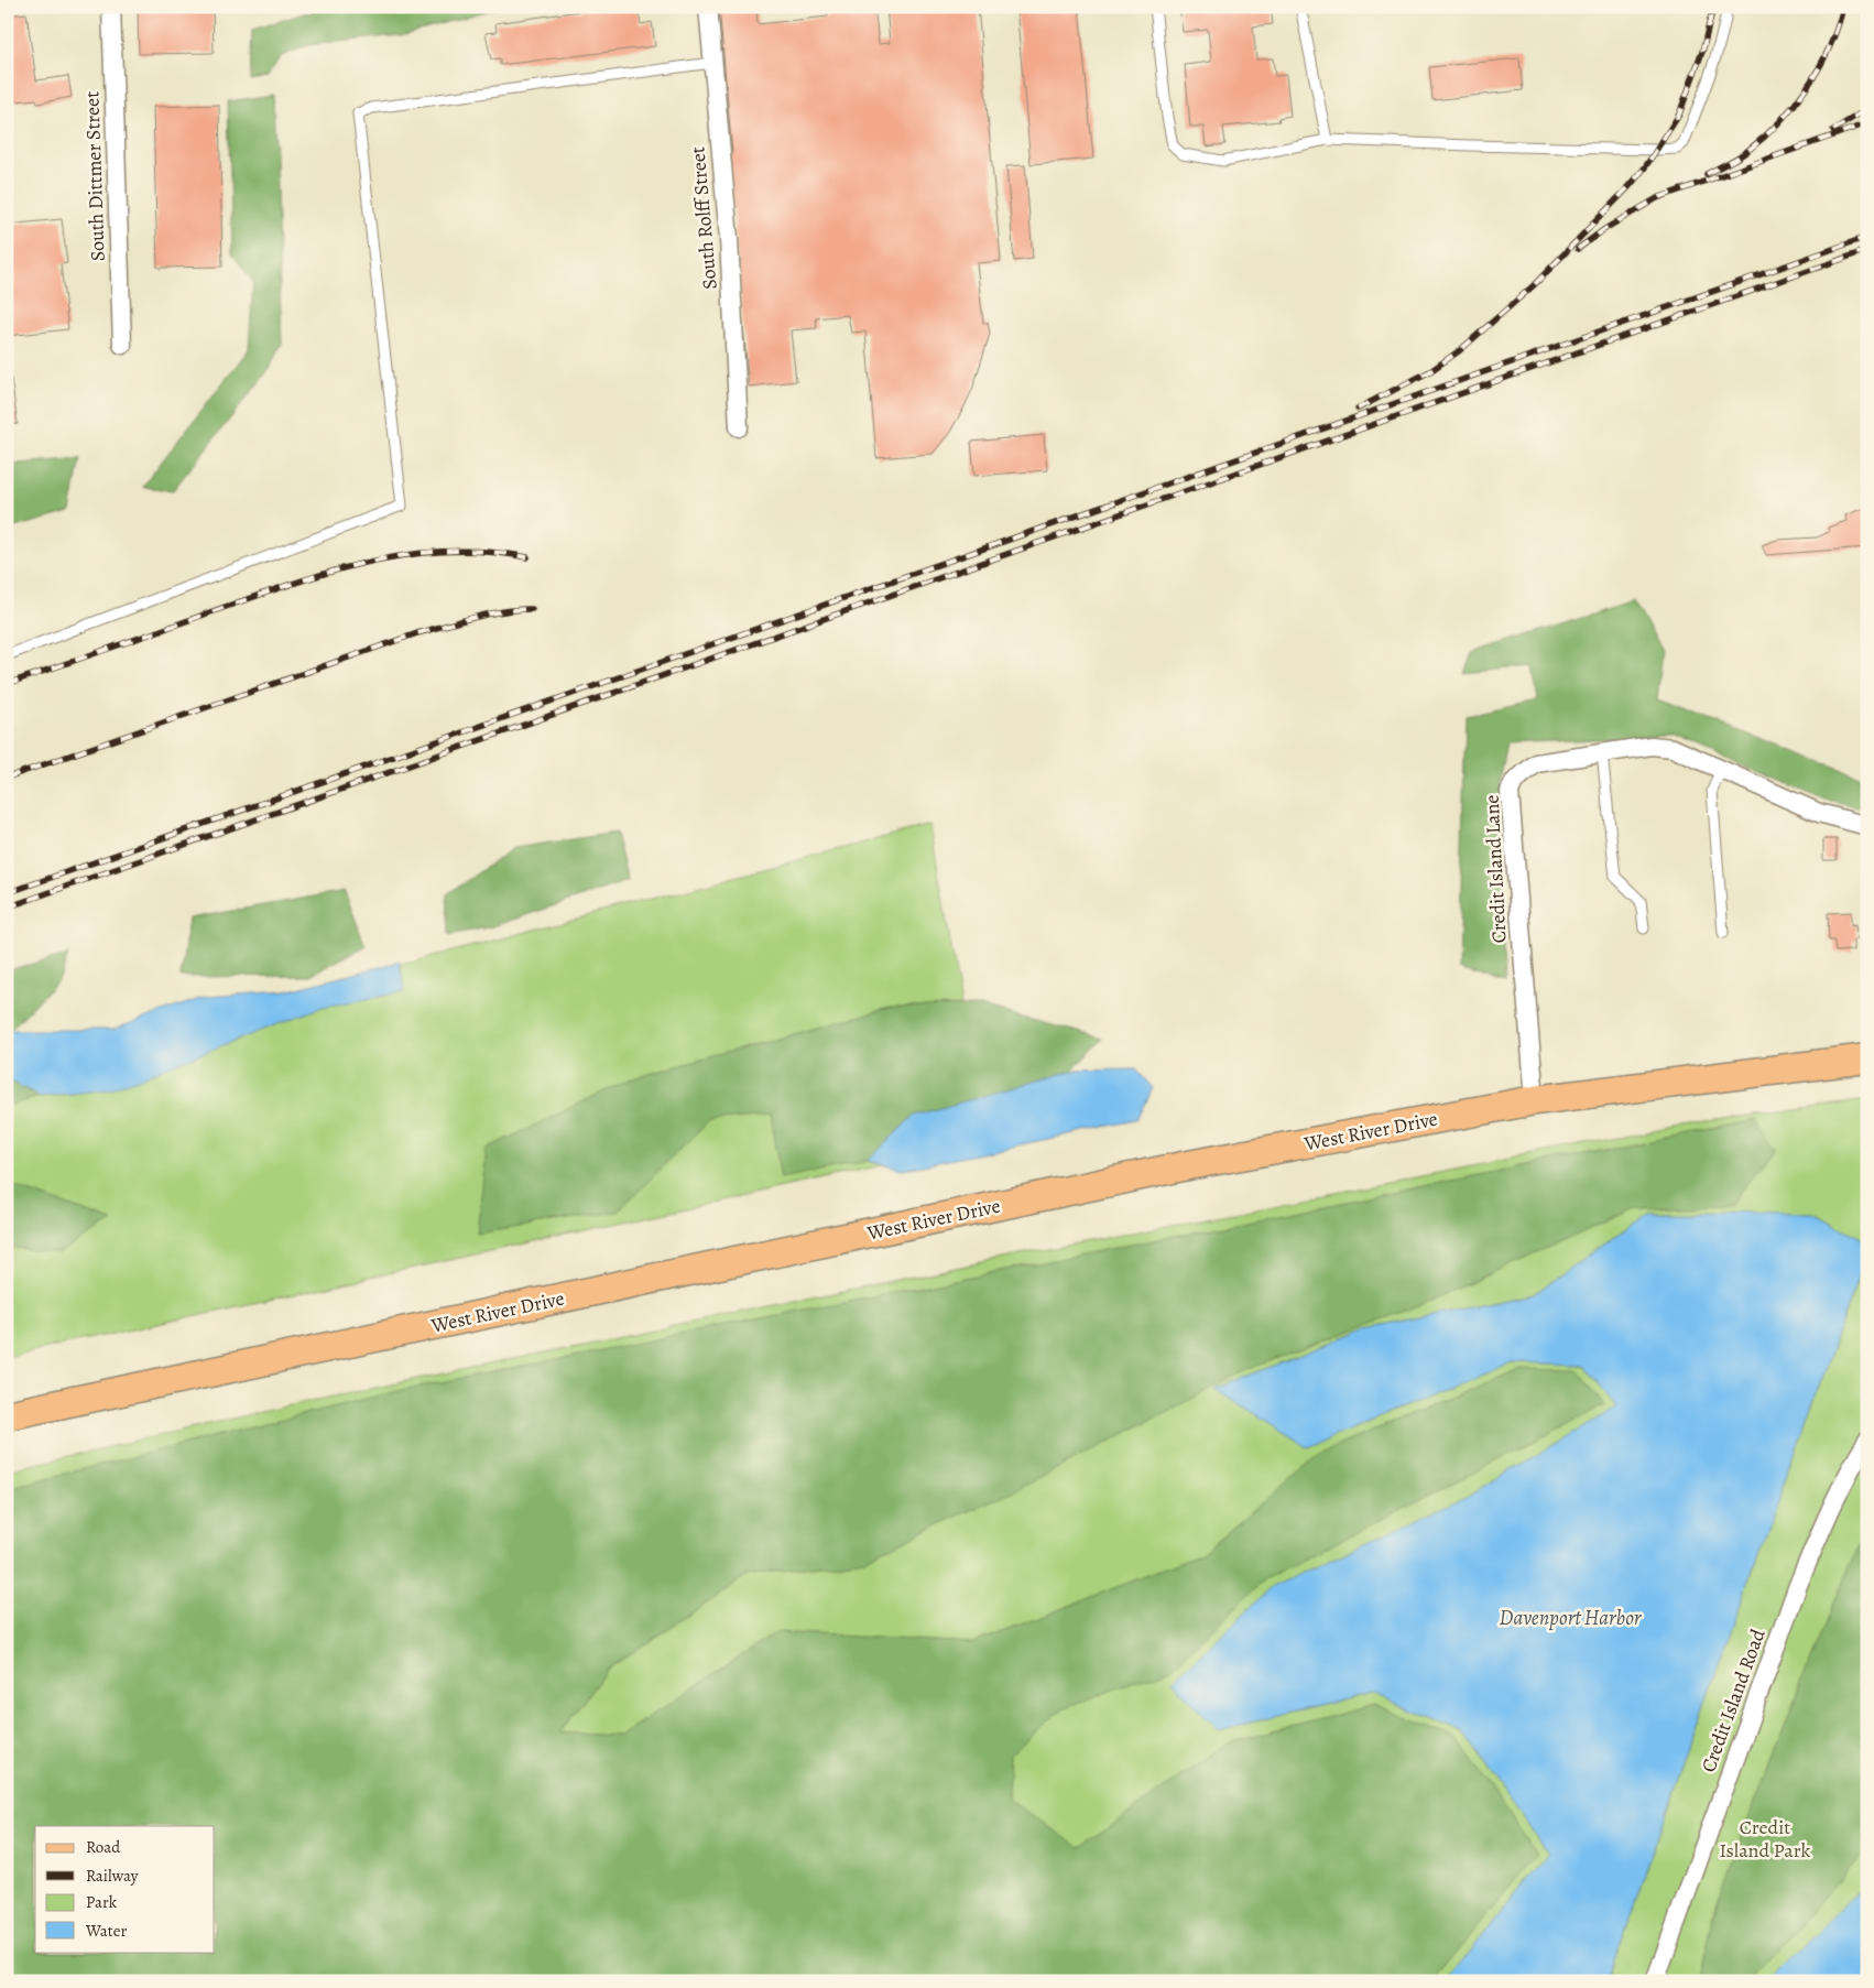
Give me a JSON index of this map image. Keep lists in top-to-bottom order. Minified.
{"streets":{"main road":["West River Drive"],"street":["South Dittmer Street","South Rolff Street","Credit Island Lane","Credit Island Road"]},"crossings":[["Credit Island Lane","West River Drive"]],"water":["Davenport Harbor"],"parks":["Credit Island Park"],"legend":["Road","Railway","Park","Water"]}
